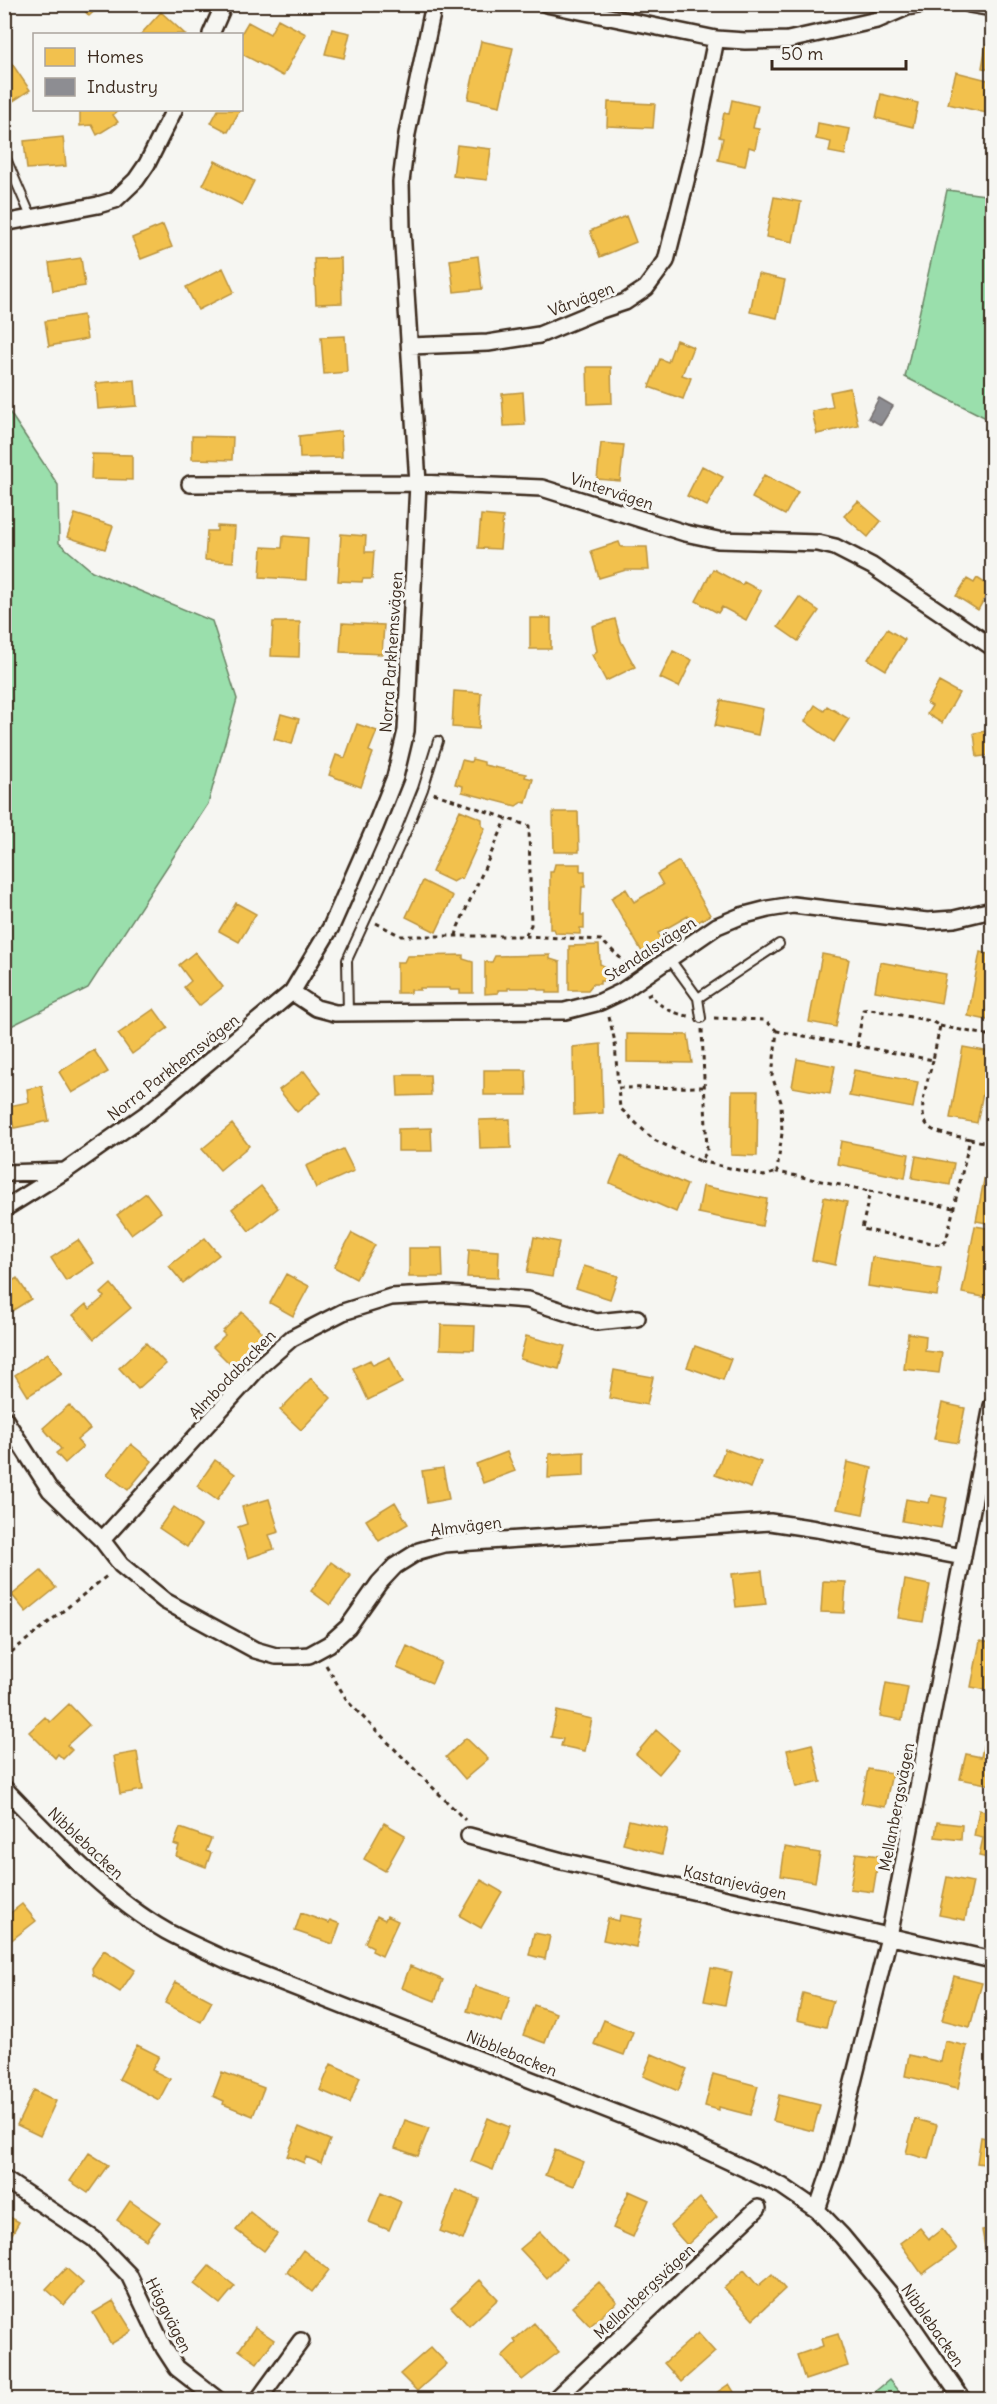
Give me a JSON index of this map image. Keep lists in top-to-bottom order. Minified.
{"streets":{"street":["Vårvägen","Vintervägen","Norra Parkhemsvägen","Stendalsvägen","Almbodabacken","Almvägen","Mellanbergsvägen","Nibblebacken","Kastanjevägen","Häggvägen"]},"crossings":[["Vårvägen","Norra Parkhemsvägen"],["Vintervägen","Norra Parkhemsvägen"],["Norra Parkhemsvägen","Stendalsvägen"],["Almbodabacken","Almvägen"],["Almvägen","Mellanbergsvägen"],["Mellanbergsvägen","Nibblebacken"],["Mellanbergsvägen","Kastanjevägen"]],"legend":["Homes","Industry"],"scale_bar":"50 m"}
